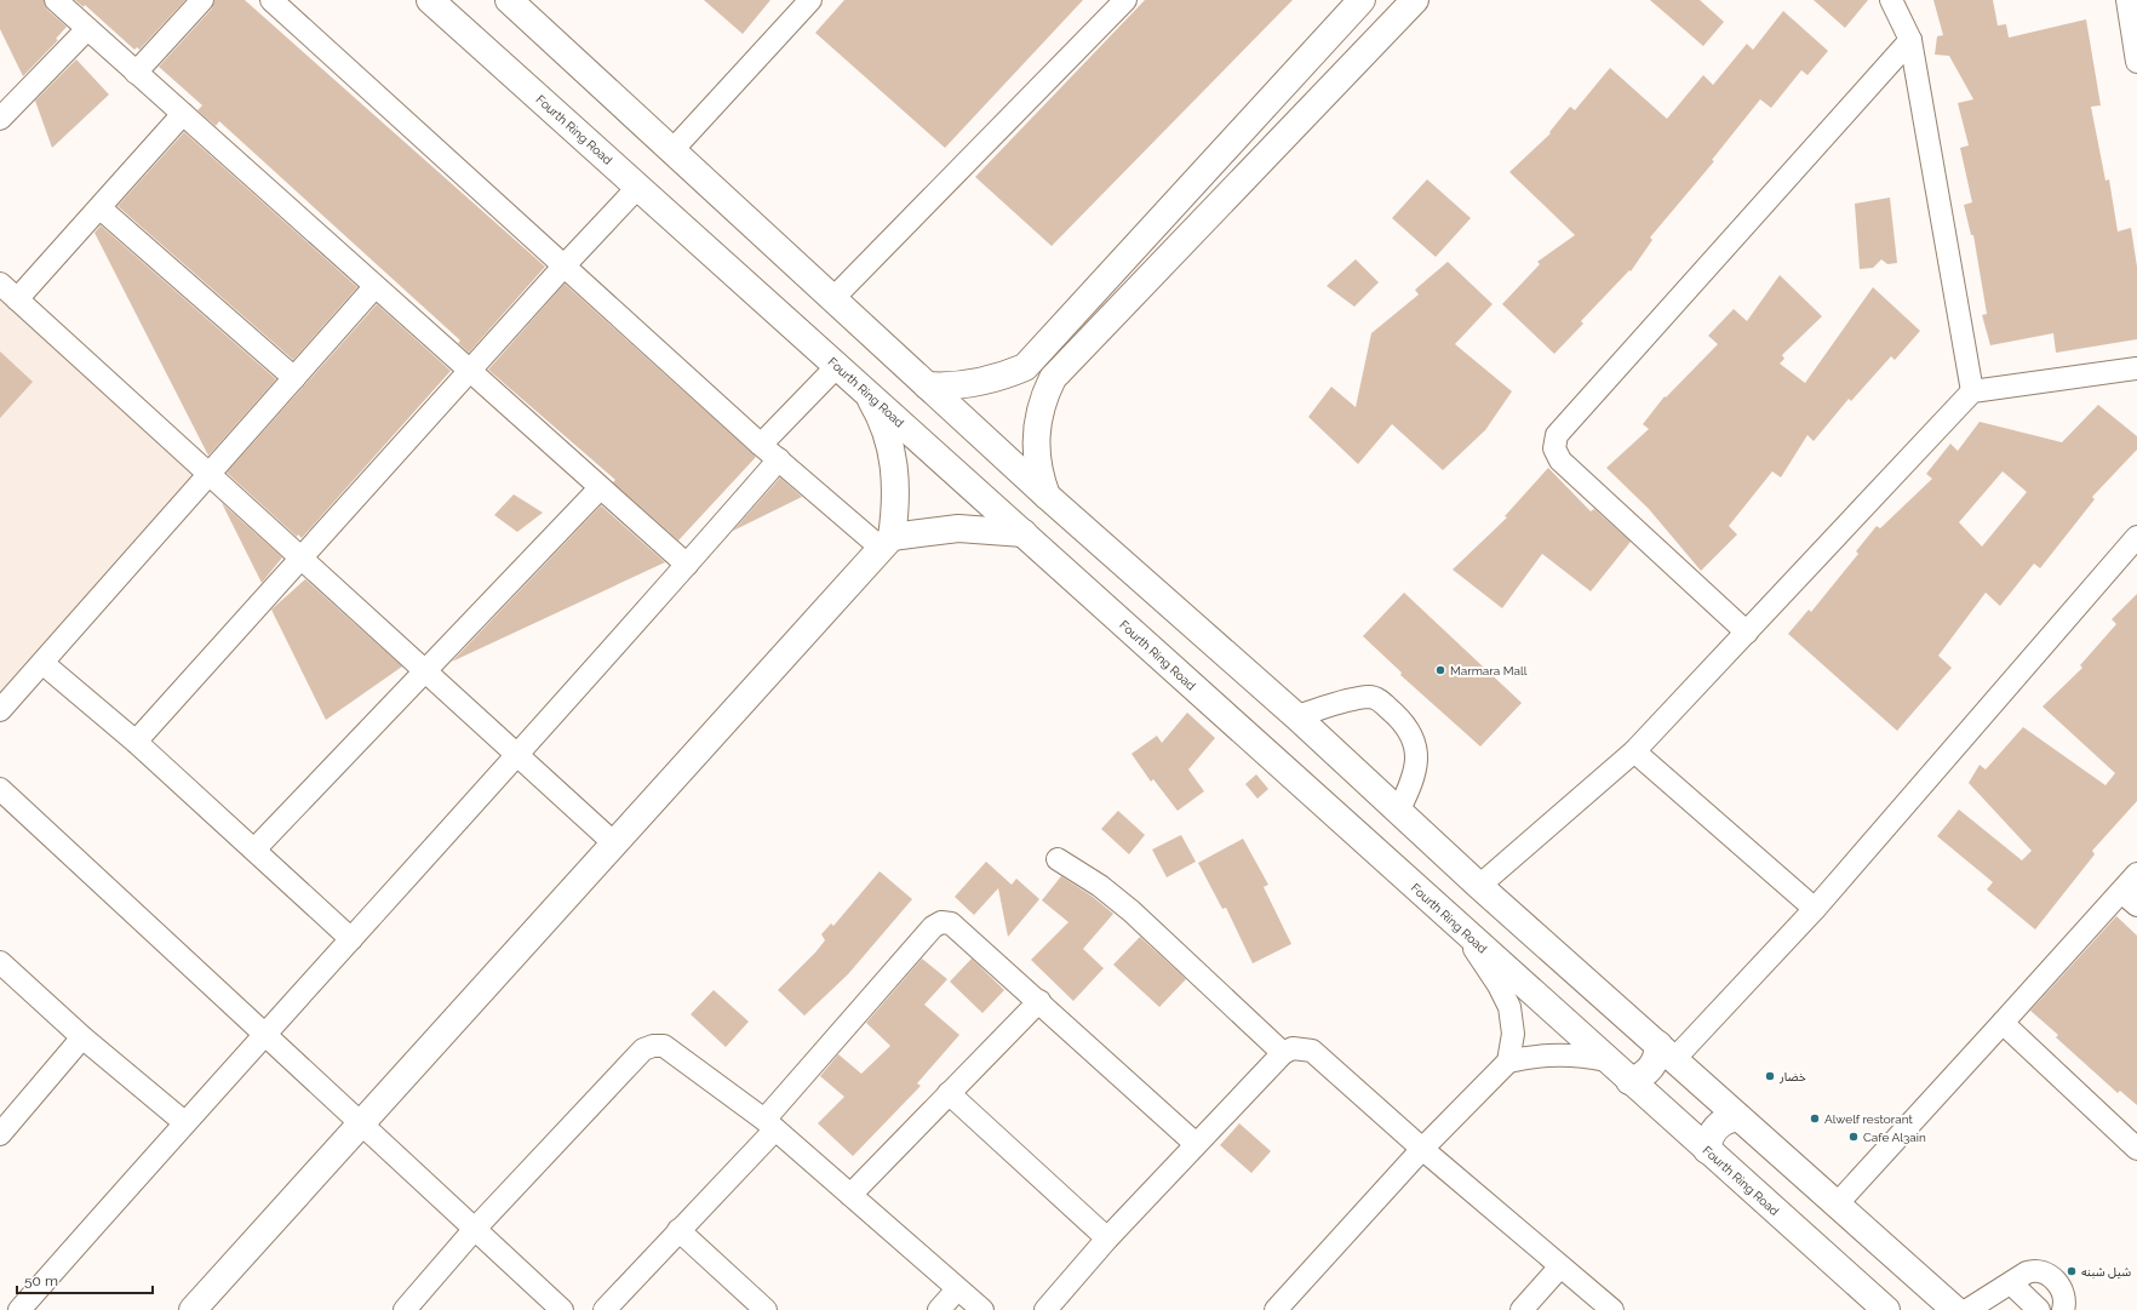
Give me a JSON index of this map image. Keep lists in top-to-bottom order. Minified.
{"streets":{"main road":["Fourth Ring Road"]},"places":["Marmara Mall","خضار","Alwelf restorant","Cafe Al3ain","شيل شبنه"],"scale_bar":"50 m"}
